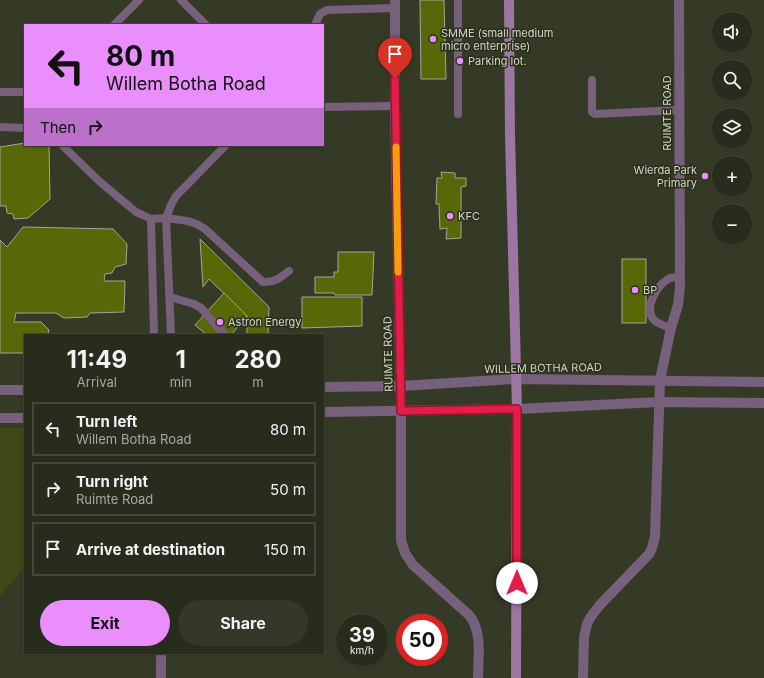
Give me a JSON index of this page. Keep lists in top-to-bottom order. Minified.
{"streets":{"street":["RUIMTE ROAD","WILLEM BOTHA ROAD"]},"crossings":[["RUIMTE ROAD","WILLEM BOTHA ROAD"]],"places":["SMME (small medium micro enterprise)","Parking lot.","Wierda Park Primary","KFC","BP","Astron Energy"],"page":{"map_buttons":["+","−"],"turn":["80 m","Willem Botha Road"],"then":"Then","eta":["11:49","Arrival","1","min","280","m"],"list":[{"name":"Turn left","note":"Willem Botha Road","value":"80 m"},{"name":"Turn right","note":"Ruimte Road","value":"50 m"},{"name":"Arrive at destination","value":"150 m"}],"buttons":["Exit","Share"],"speed":"39 km/h","limit":"50"}}
